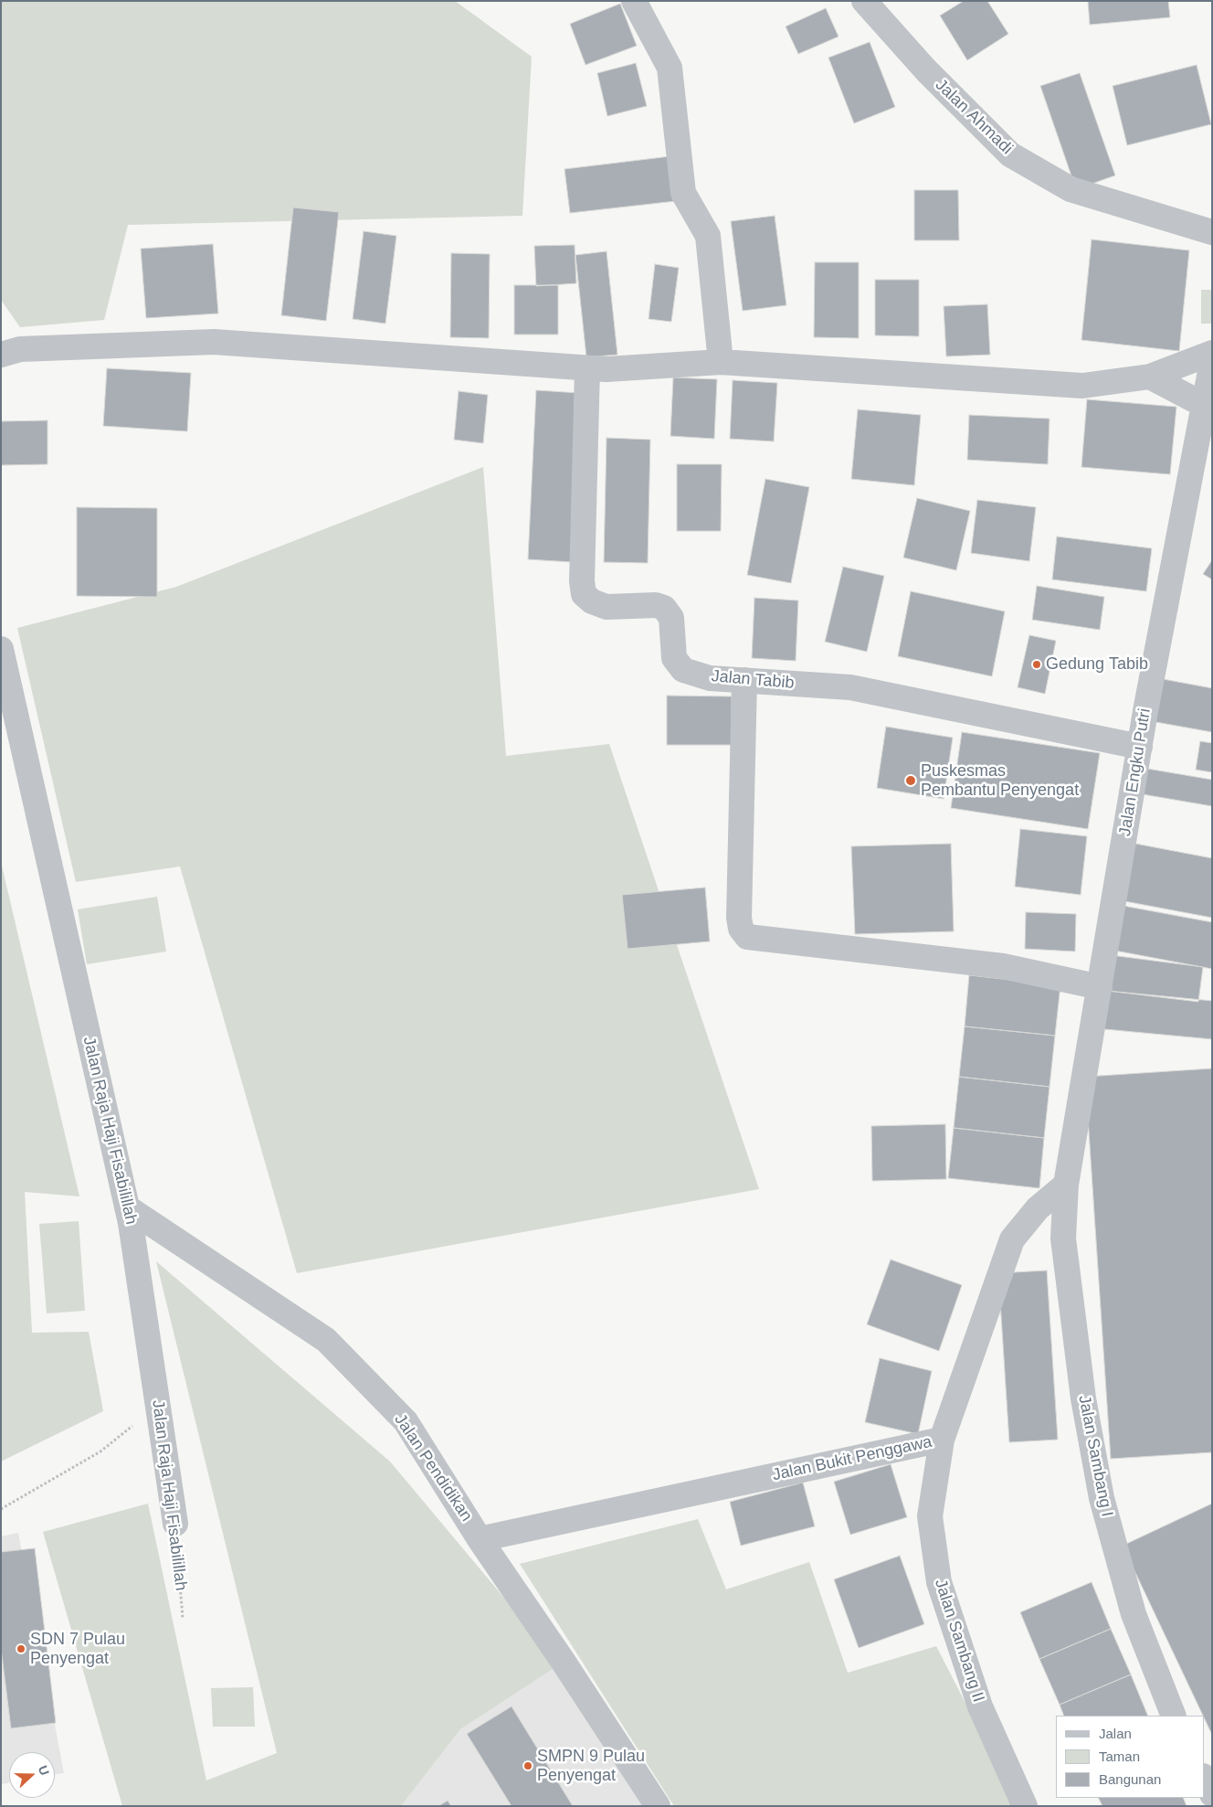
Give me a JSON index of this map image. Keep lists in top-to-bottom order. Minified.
{"streets":{"street":["Jalan Ahmadi","Jalan Tabib","Jalan Engku Putri","Jalan Raja Haji Fisabilillah","Jalan Sambang I","Jalan Bukit Penggawa","Jalan Pendidikan","Jalan Sambang II"]},"crossings":[["Jalan Tabib","Jalan Engku Putri"],["Jalan Engku Putri","Jalan Sambang I"],["Jalan Engku Putri","Jalan Bukit Penggawa"],["Jalan Raja Haji Fisabilillah","Jalan Pendidikan"],["Jalan Sambang I","Jalan Bukit Penggawa"],["Jalan Bukit Penggawa","Jalan Pendidikan"],["Jalan Bukit Penggawa","Jalan Sambang II"]],"places":["Gedung Tabib","Puskesmas Pembantu Penyengat","SDN 7 Pulau Penyengat","SMPN 9 Pulau Penyengat"],"legend":["Jalan","Taman","Bangunan"],"north":"right"}
